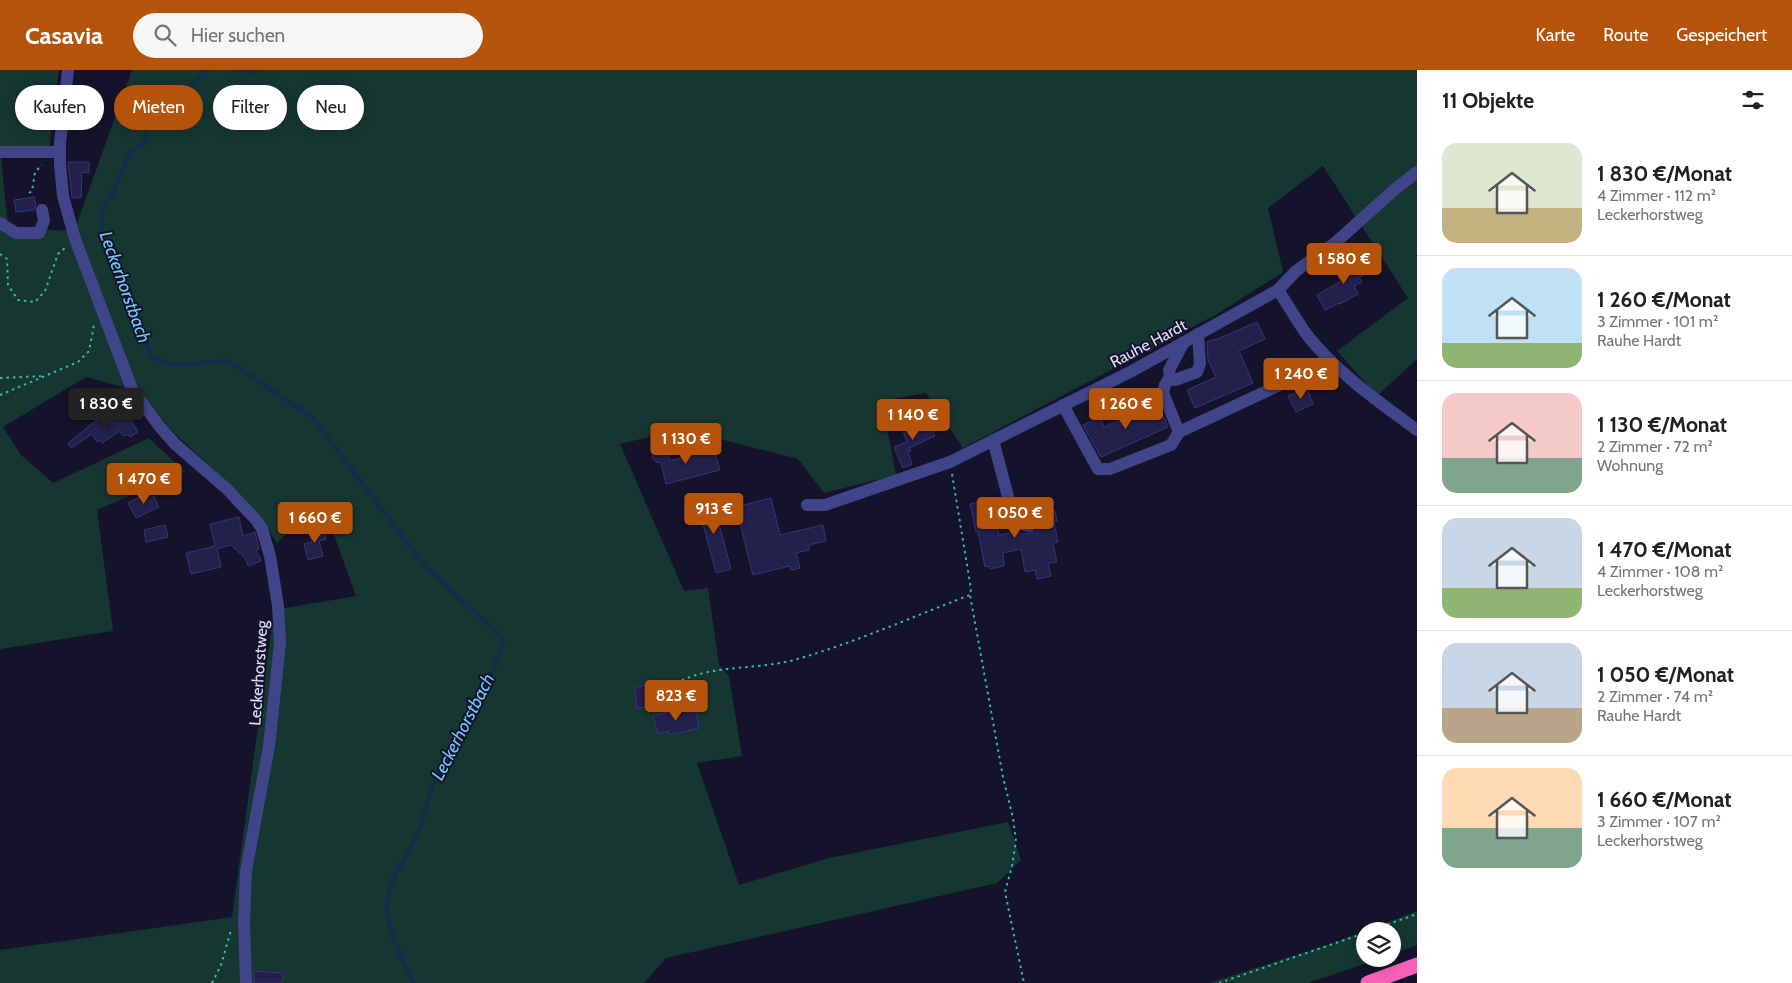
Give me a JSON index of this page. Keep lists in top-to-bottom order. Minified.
{"streets":{"street":["Rauhe Hardt","Leckerhorstweg"]},"water":["Leckerhorstbach"],"page":{"header":"Casavia","search":"Hier suchen","nav":["Karte","Route","Gespeichert"],"heading":"11 Objekte","chip":["Kaufen","Mieten","Filter","Neu"],"list":[{"name":"1 830 €/Monat","note":"4 Zimmer · 112 m² · Leckerhorstweg"},{"name":"1 260 €/Monat","note":"3 Zimmer · 101 m² · Rauhe Hardt"},{"name":"1 130 €/Monat","note":"2 Zimmer · 72 m² · Wohnung"},{"name":"1 470 €/Monat","note":"4 Zimmer · 108 m² · Leckerhorstweg"},{"name":"1 050 €/Monat","note":"2 Zimmer · 74 m² · Rauhe Hardt"},{"name":"1 660 €/Monat","note":"3 Zimmer · 107 m² · Leckerhorstweg"}],"price":["1 580 €","1 240 €","1 830 €","1 260 €","1 140 €","1 130 €","1 470 €","913 €","1 050 €","1 660 €","823 €"]}}
